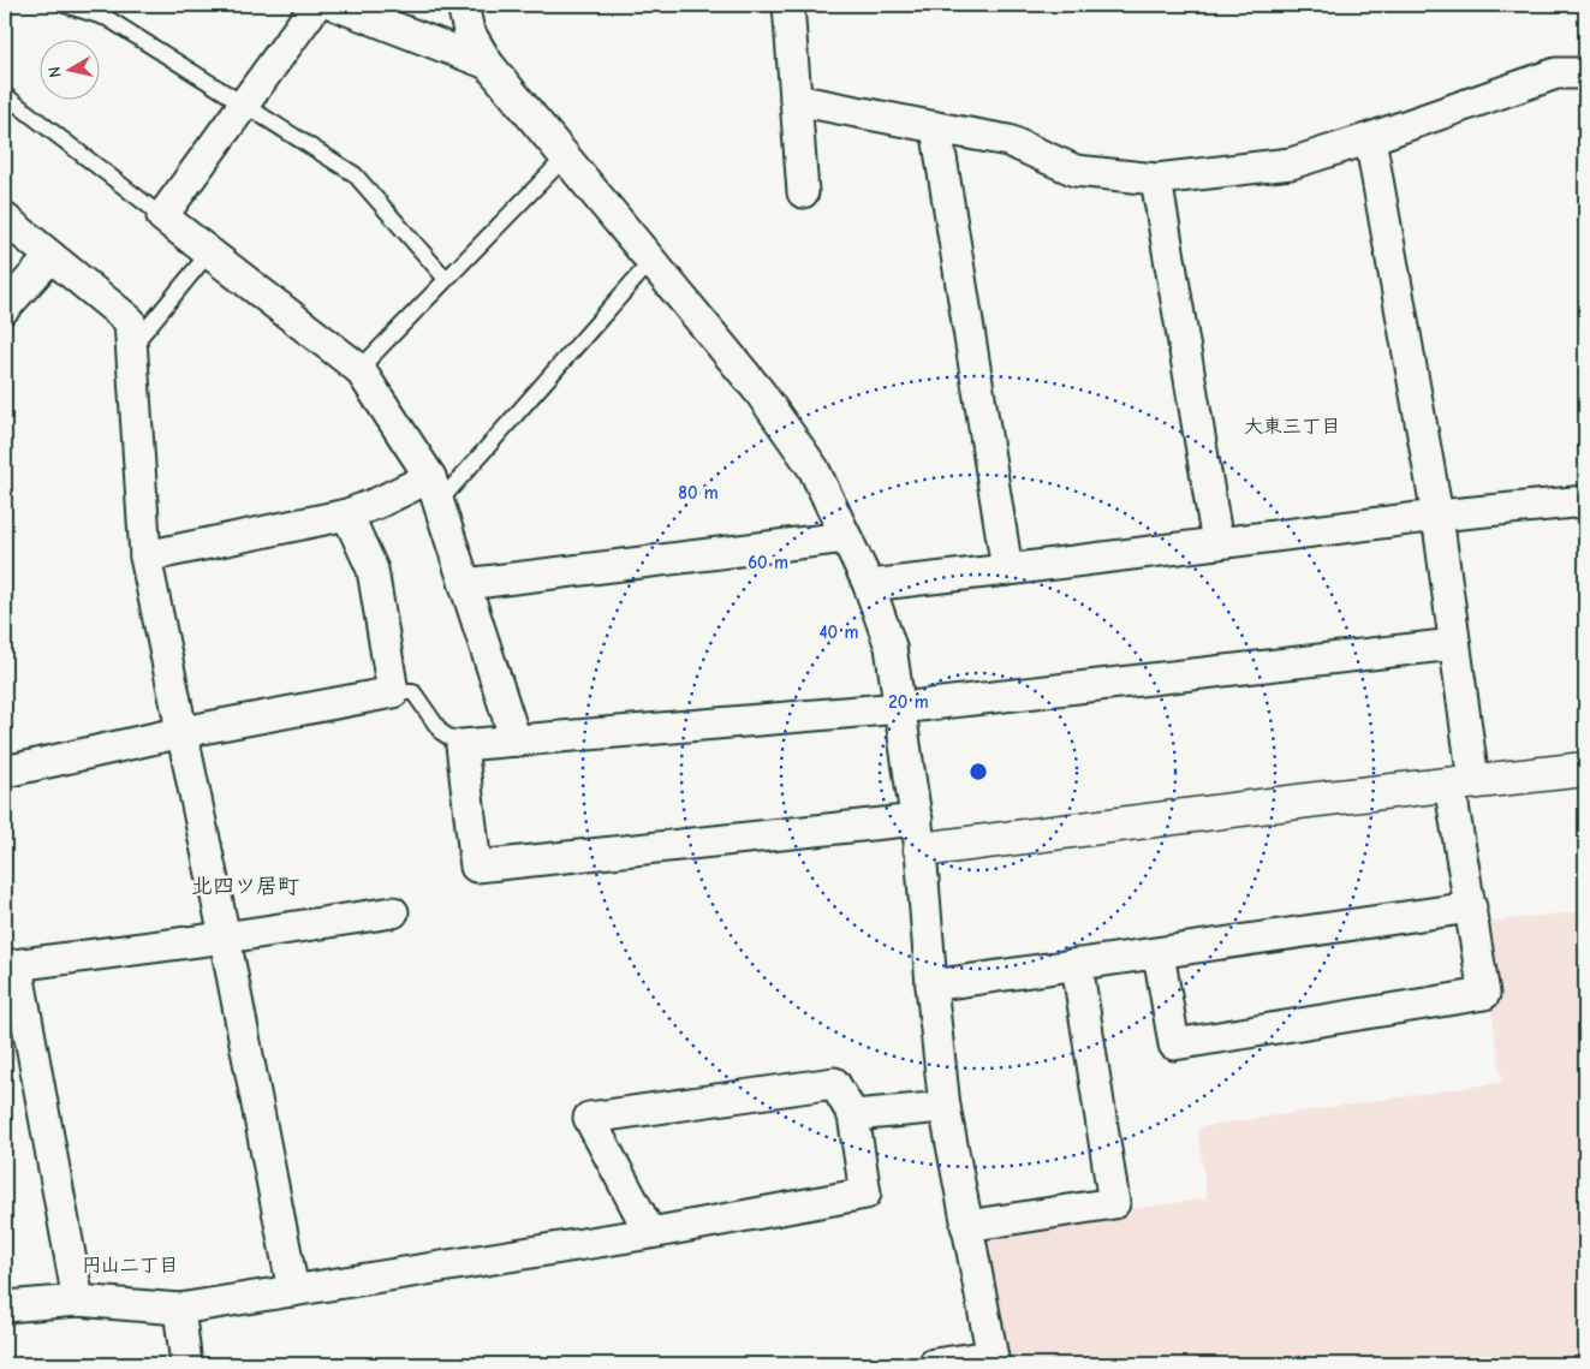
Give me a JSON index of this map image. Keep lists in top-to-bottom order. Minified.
{"districts":["大東三丁目","北四ツ居町","円山二丁目"],"north":"left","rings":["80 m","60 m","40 m","20 m"]}
